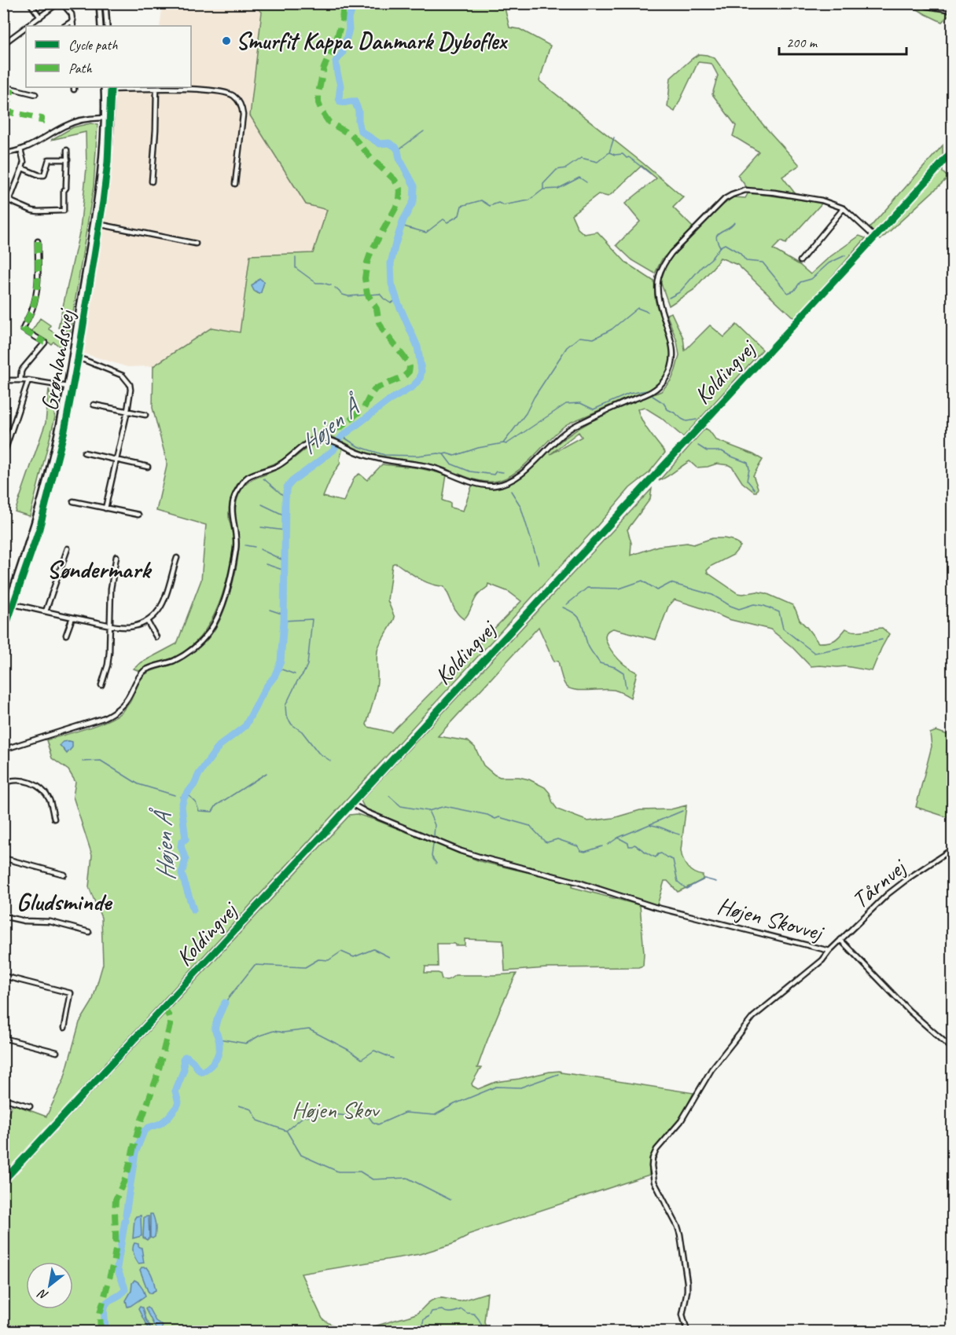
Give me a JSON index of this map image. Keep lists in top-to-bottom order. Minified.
{"streets":{"main road":["Koldingvej"],"street":["Grønlandsvej","Tårnvej","Højen Skovvej"]},"crossings":[["Koldingvej","Højen Skovvej"],["Tårnvej","Højen Skovvej"]],"districts":["Søndermark","Gludsminde"],"water":["Højen Å"],"parks":["Højen Skov"],"places":["Smurfit Kappa Danmark Dyboflex"],"legend":["Cycle path","Path"],"scale_bar":"200 m","north":"bottom left"}
